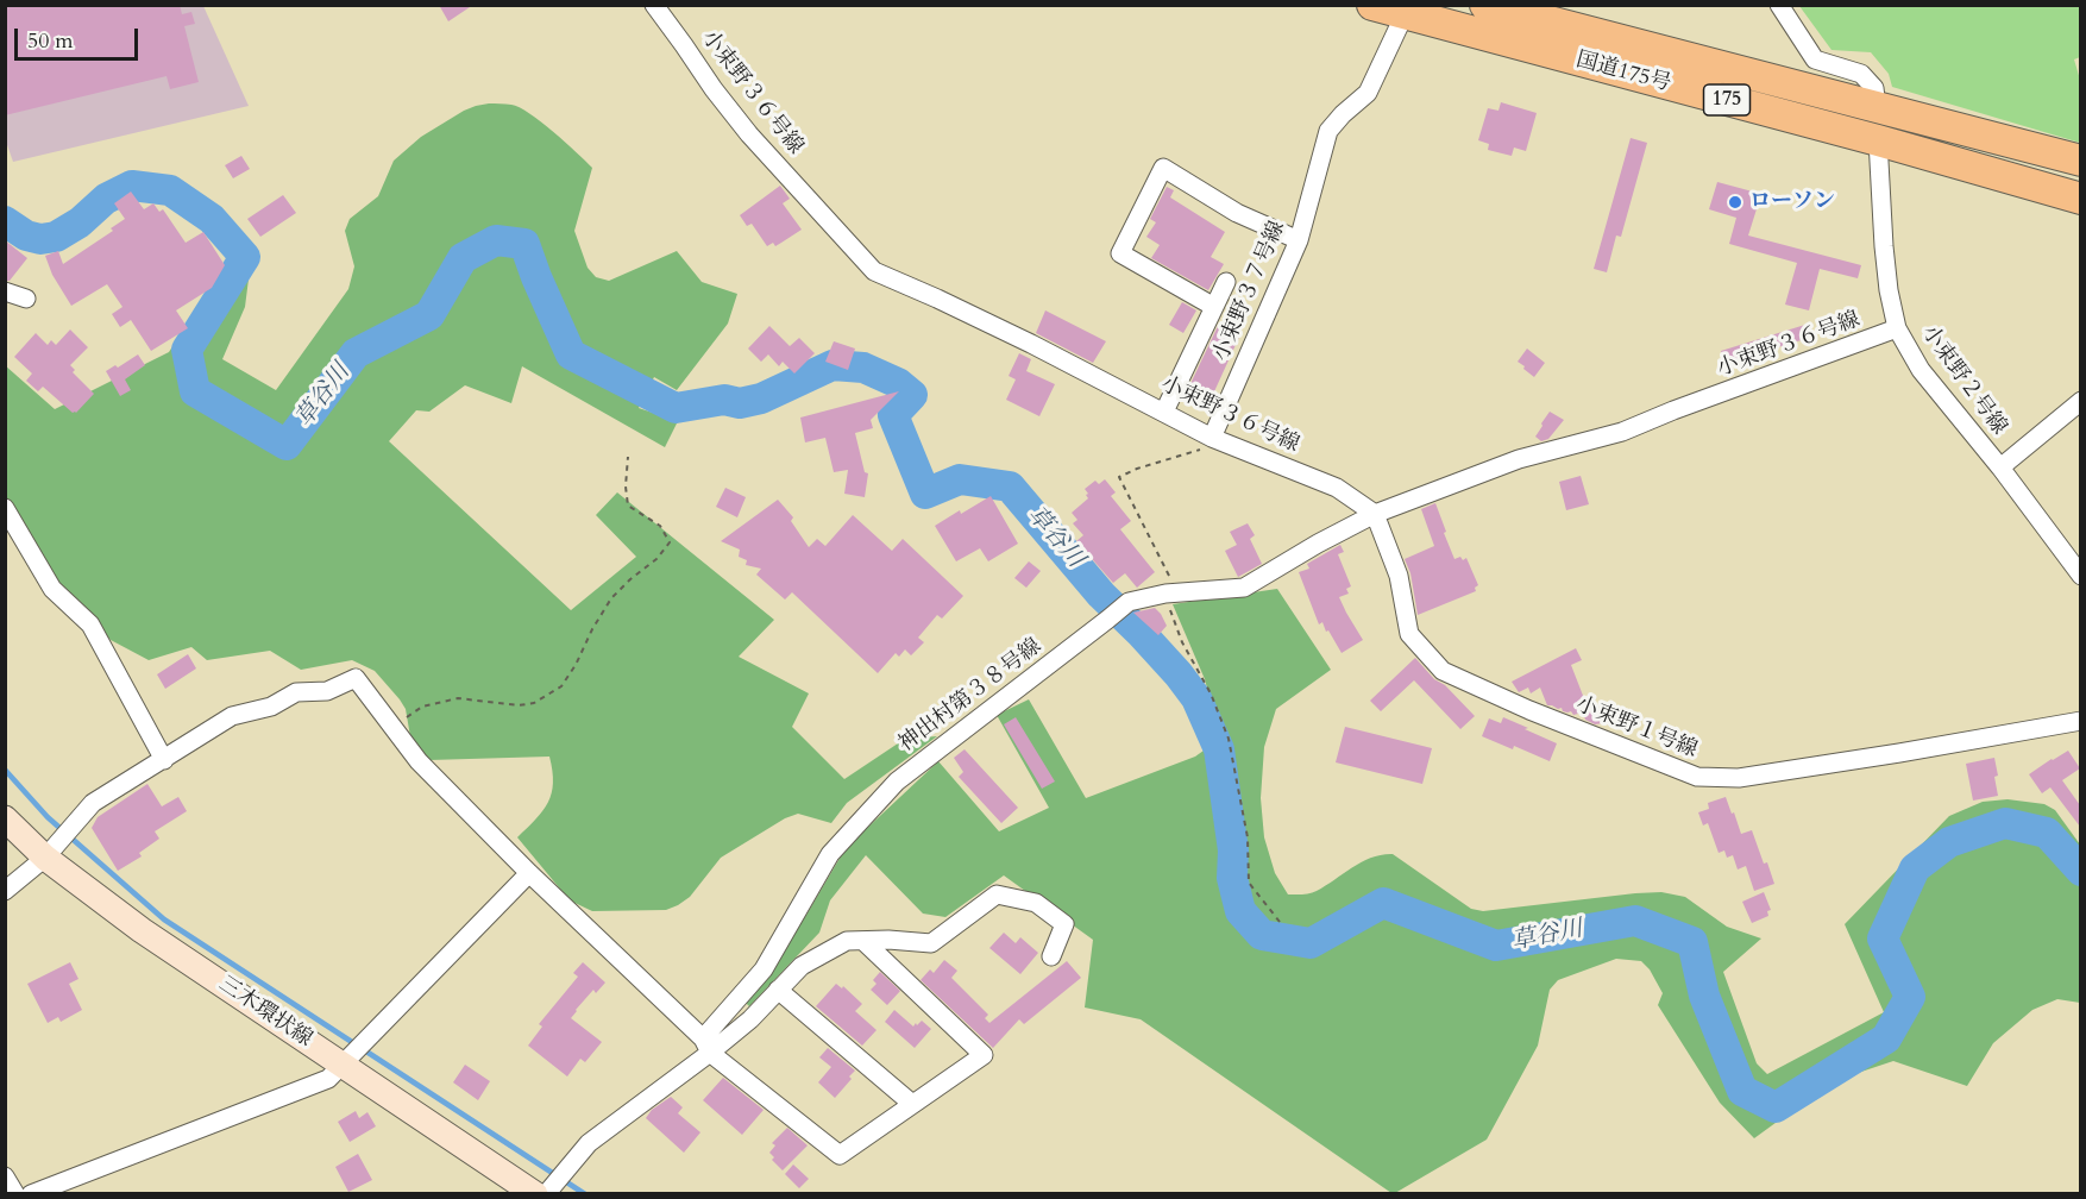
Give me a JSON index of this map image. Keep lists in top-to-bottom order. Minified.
{"streets":{"highway":["国道175号","175"],"main road":["三木環状線"],"street":["小束野３６号線","小束野３７号線","小束野２号線","神出村第３８号線","小束野１号線"]},"crossings":[["国道175号","小束野３７号線"],["国道175号","小束野２号線"],["小束野３６号線","小束野３７号線"],["小束野３６号線","小束野２号線"],["小束野３６号線","神出村第３８号線"],["小束野３６号線","小束野１号線"],["神出村第３８号線","小束野１号線"]],"water":["草谷川"],"places":["ローソン"],"scale_bar":"50 m"}
